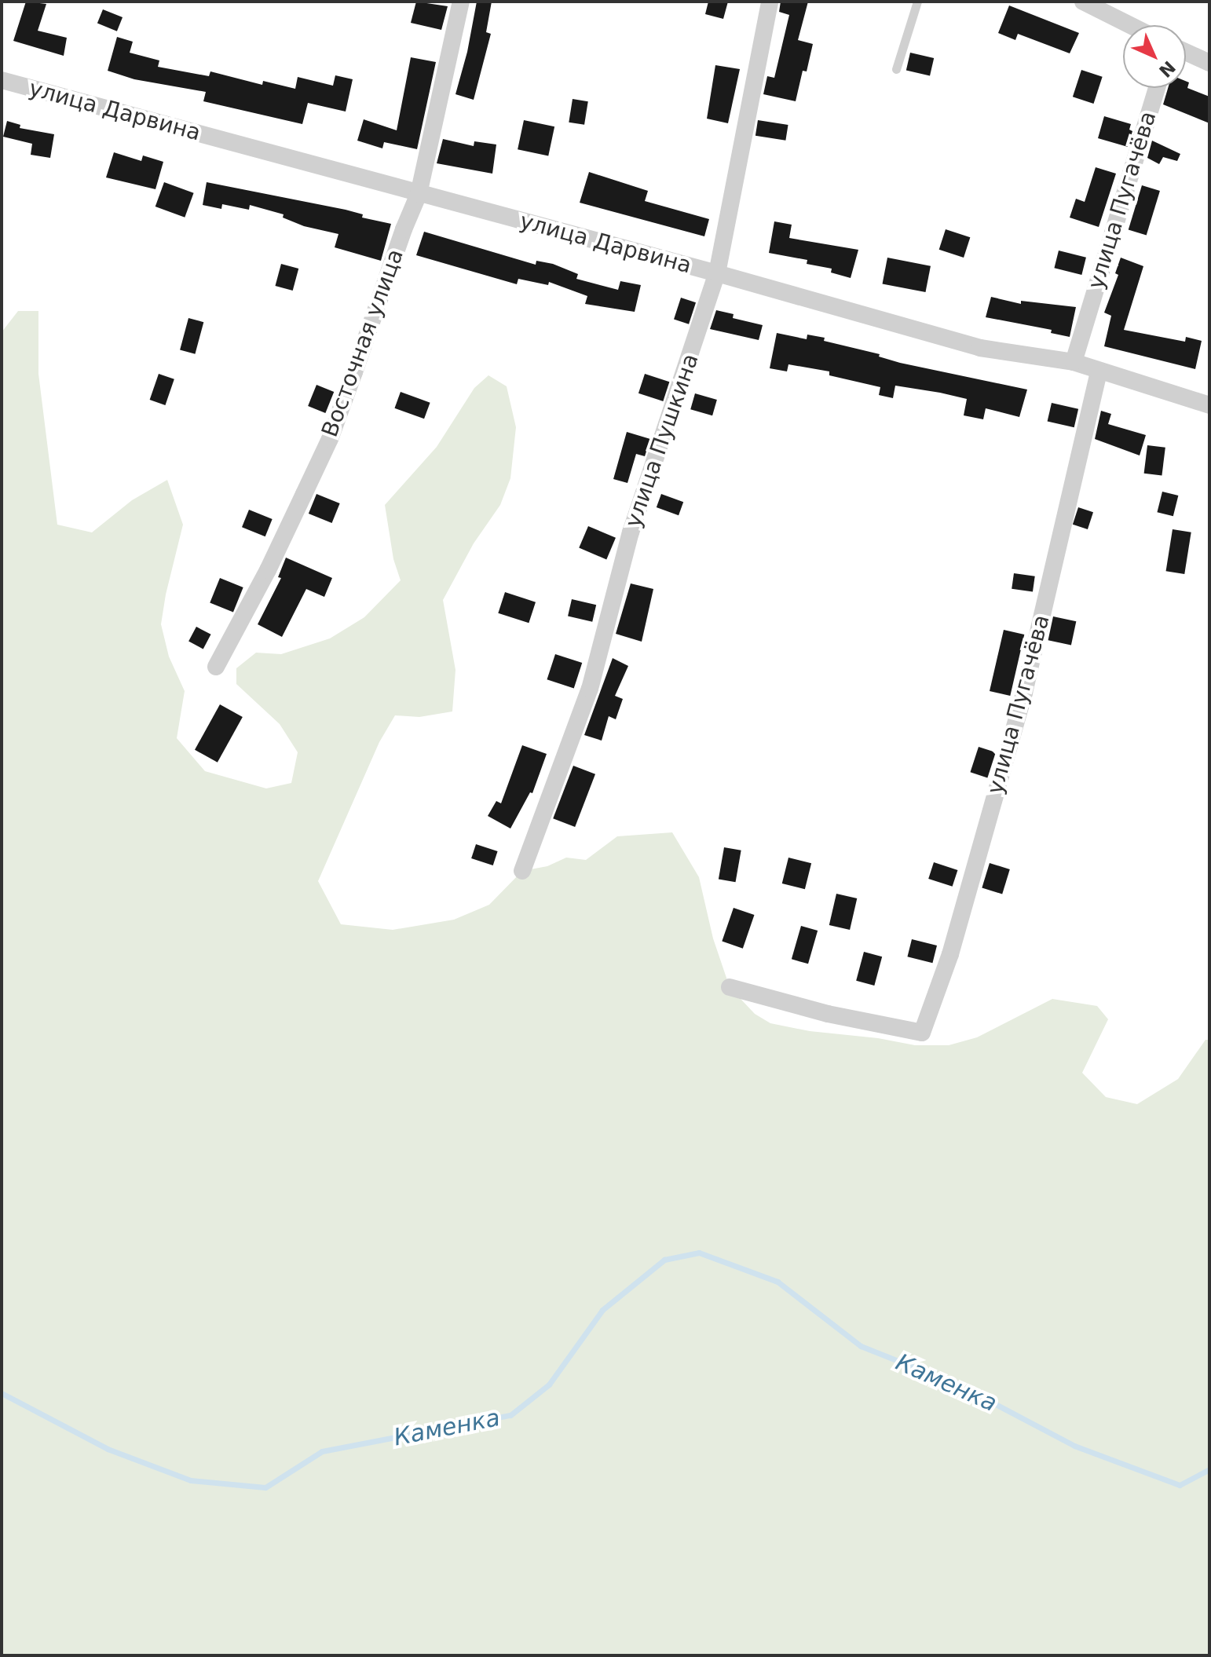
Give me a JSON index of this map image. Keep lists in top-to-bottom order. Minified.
{"streets":{"street":["улица Дарвина","улица Пугачёва","Восточная улица","улица Пушкина"]},"crossings":[["улица Дарвина","улица Пугачёва"],["улица Дарвина","Восточная улица"],["улица Дарвина","улица Пушкина"]],"water":["Каменка"],"north":"bottom right"}
